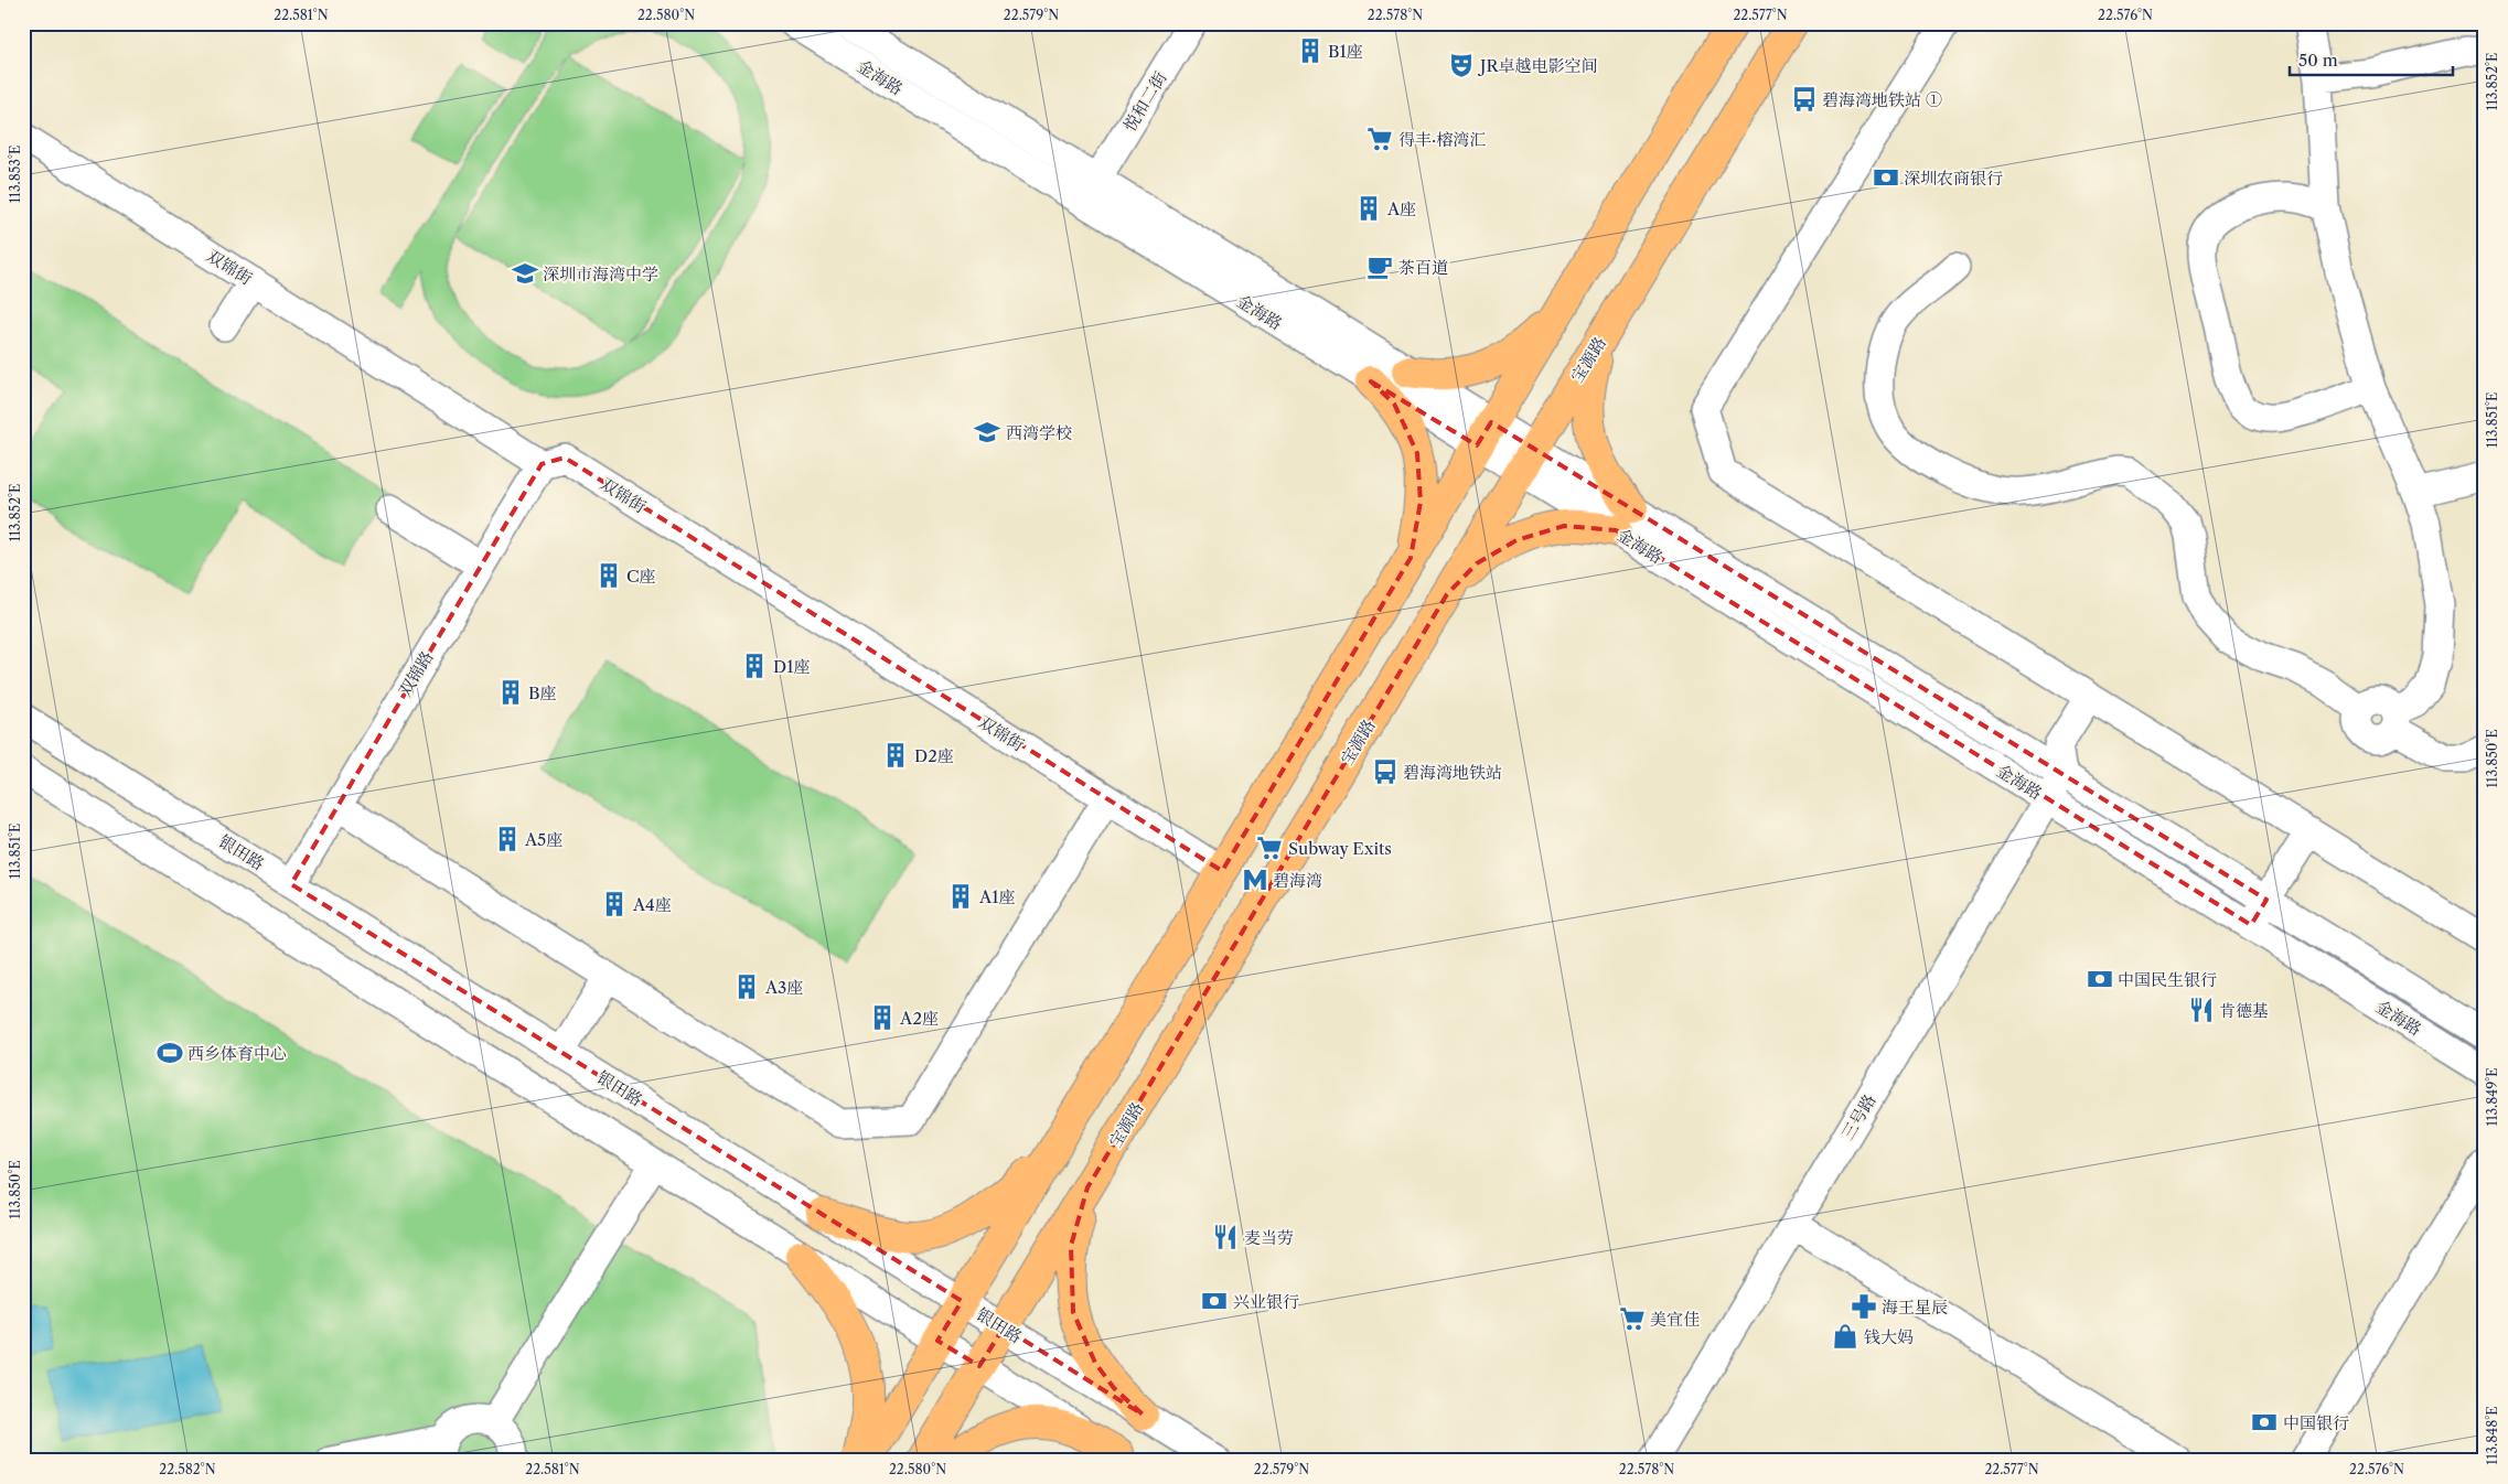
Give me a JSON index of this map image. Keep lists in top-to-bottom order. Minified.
{"streets":{"main road":["宝源路"],"street":["金海路","悦和二街","双锦街","双锦路","银田路","三号路"]},"crossings":[["金海路","悦和二街"],["金海路","宝源路"],["金海路","三号路"],["双锦街","双锦路"],["宝源路","银田路"],["双锦路","银田路"]],"places":{"building":["B1座","A座","C座","D1座","B座","D2座","A5座","A1座","A4座","A3座","A2座"],"theatre":["JR卓越电影空间"],"bus stop":["碧海湾地铁站 ①","碧海湾地铁站"],"supermarket":["得丰·榕湾汇","Subway Exits","美宜佳"],"bank":["深圳农商银行","中国民生银行","兴业银行","中国银行"],"cafe":["茶百道"],"school or university":["深圳市海湾中学","西湾学校"],"metro station":["碧海湾"],"restaurant":["肯德基","麦当劳"],"sports":["西乡体育中心"],"pharmacy":["海王星辰"],"shop":["钱大妈"]},"scale_bar":"50 m","coordinates":["22.581°N","22.580°N","22.579°N","22.578°N","22.577°N","22.576°N","113.852°E","113.853°E","113.851°E","113.850°E","113.849°E","113.848°E","22.582°N"]}
